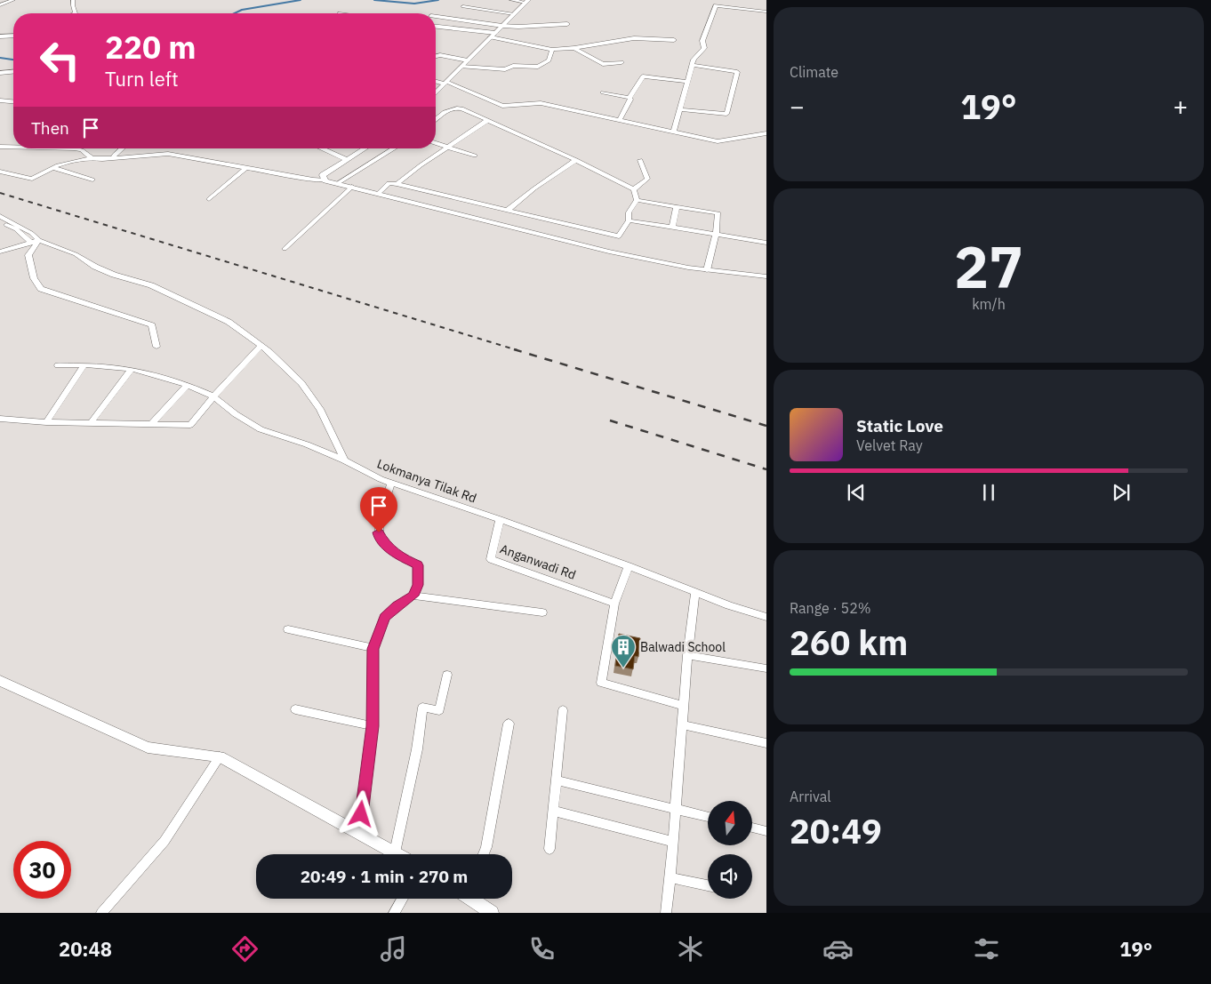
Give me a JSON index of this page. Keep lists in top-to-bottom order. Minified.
{"streets":{"street":["Lokmanya Tilak Rd","Anganwadi Rd"]},"crossings":[["Lokmanya Tilak Rd","Anganwadi Rd"]],"places":{"building":["Balwadi School"]},"north":"top","page":{"tile":["Climate",["27","km/h"],["Range · 52%","260 km"],["Arrival","20:49"]],"turn":["220 m","Turn left"],"heat":["−","19°","+"],"then":"Then","song":["Static Love","Velvet Ray"],"limit":"30","trip":"20:49 · 1 min · 270 m","tabs":["20:48","19°"]}}
